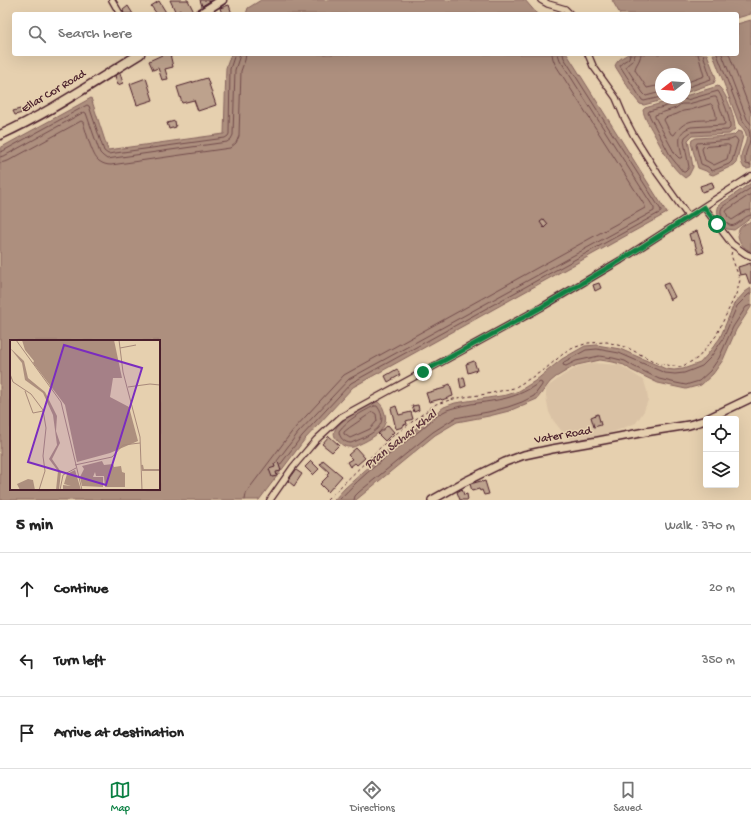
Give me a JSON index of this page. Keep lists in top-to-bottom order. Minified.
{"streets":{"main road":["Ellar Cor Road"],"street":["Vater Road"]},"water":["Pran Sahar Khal"],"north":"left","page":{"search":"Search here","heading":["5 min","Walk · 370 m"],"list":[["Continue","20 m"],["Turn left","350 m"],"Arrive at destination"],"nav":["Map","Directions","Saved"]}}
